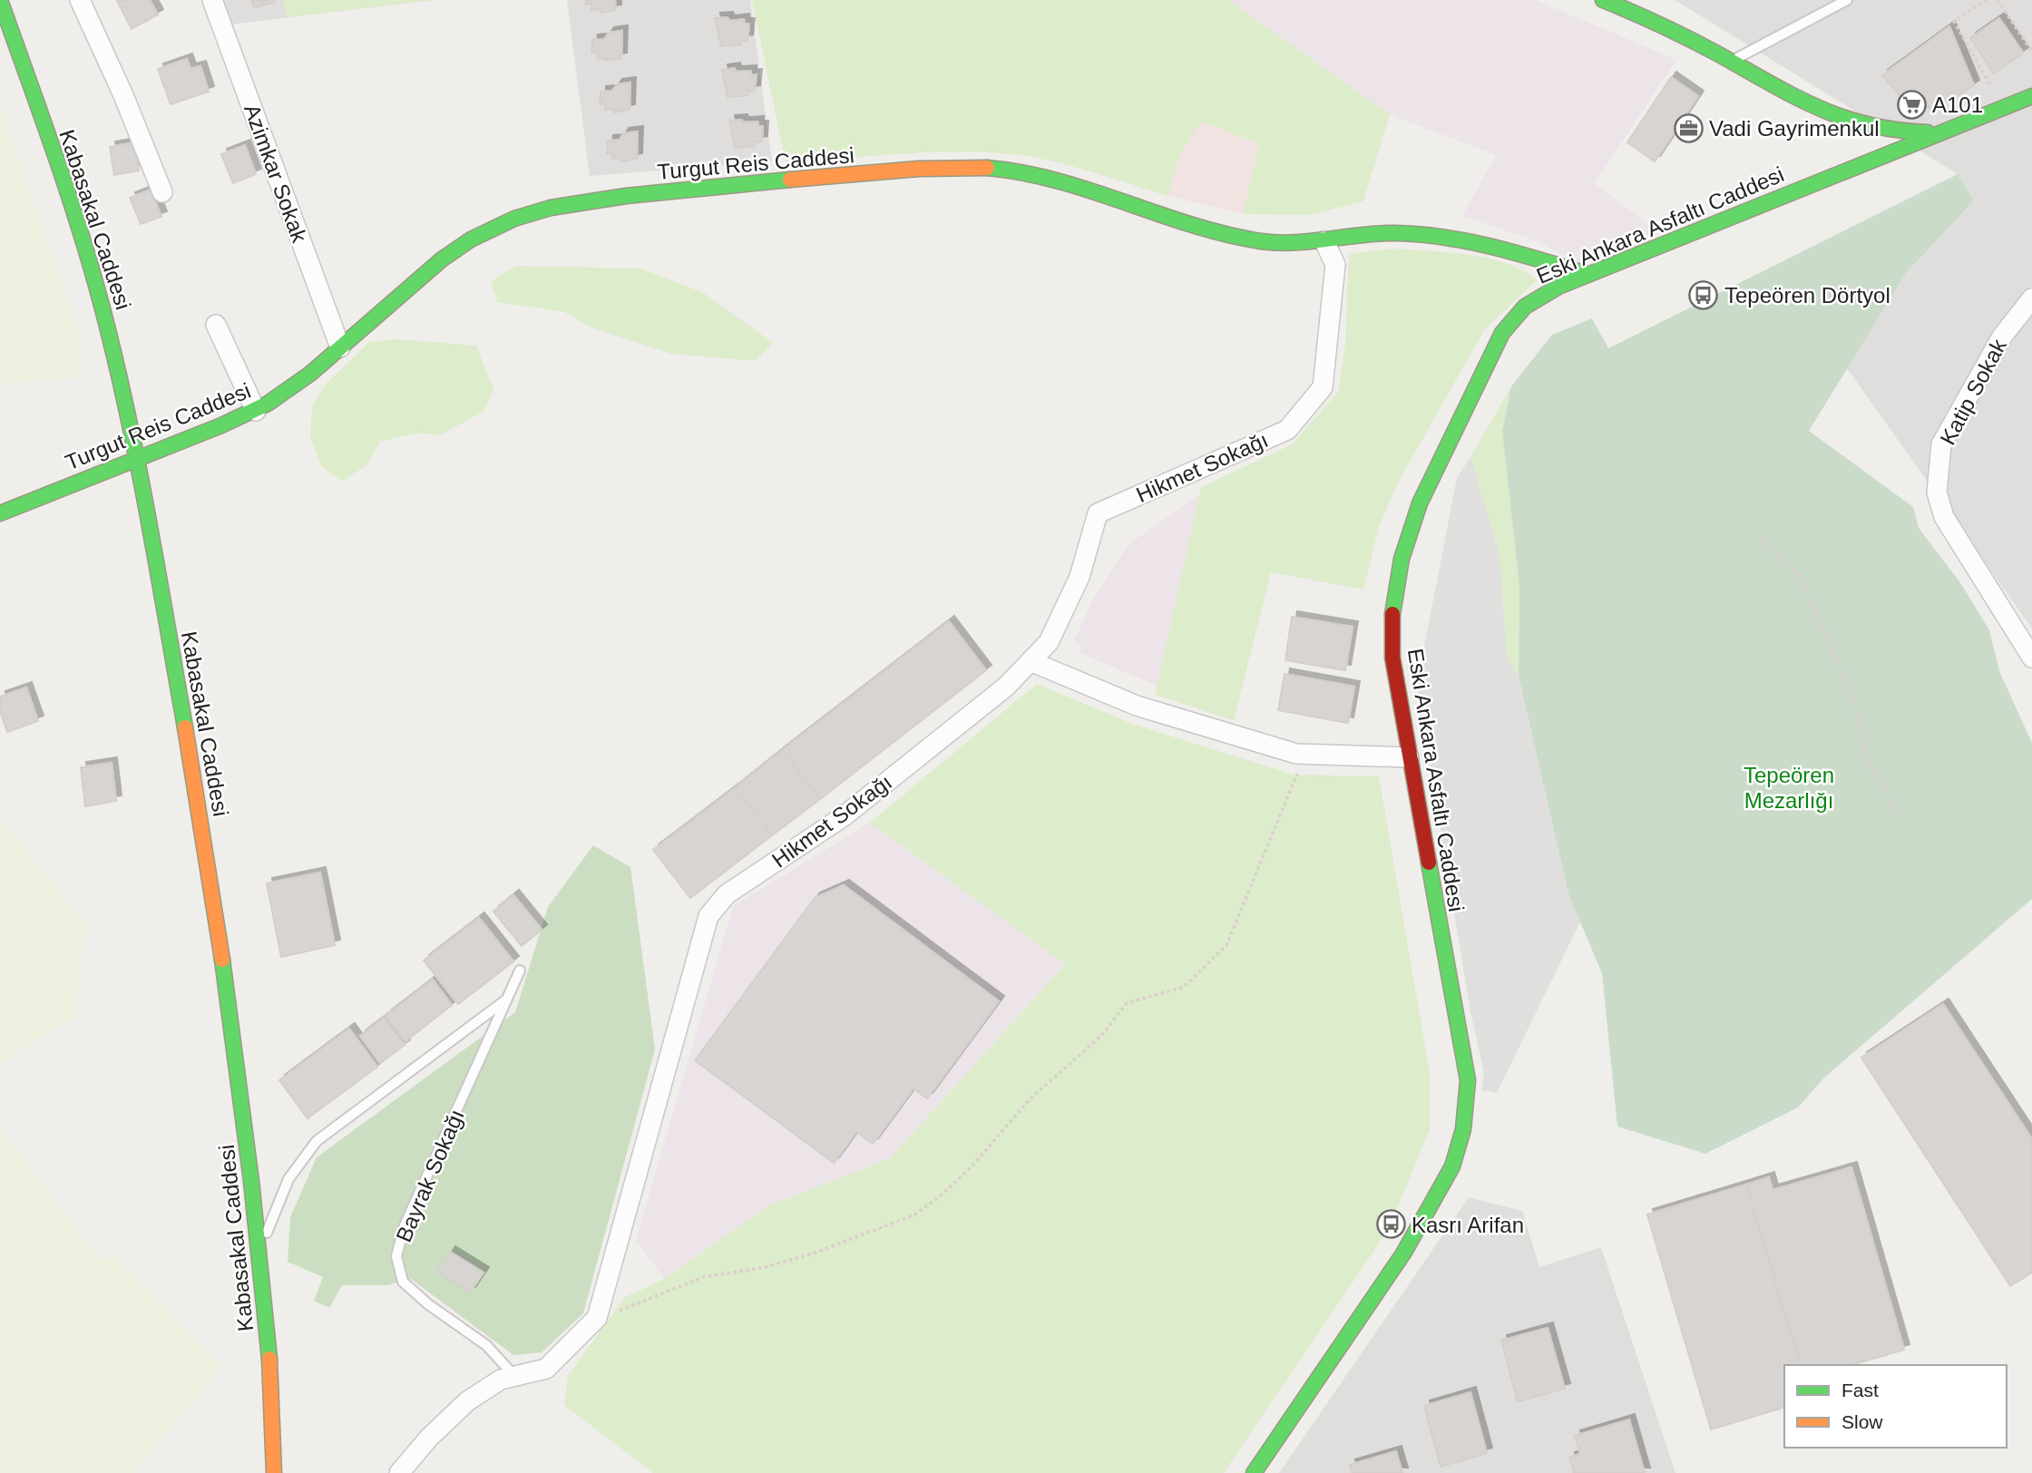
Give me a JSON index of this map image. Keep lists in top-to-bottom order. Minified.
{"streets":{"street":["Turgut Reis Caddesi","Azimkar Sokak","Kabasakal Caddesi","Eski Ankara Asfaltı Caddesi","Katip Sokak","Hikmet Sokağı"],"lane":["Bayrak Sokağı"]},"crossings":[["Turgut Reis Caddesi","Azimkar Sokak"],["Turgut Reis Caddesi","Kabasakal Caddesi"],["Turgut Reis Caddesi","Eski Ankara Asfaltı Caddesi"],["Turgut Reis Caddesi","Hikmet Sokağı"],["Hikmet Sokağı","Bayrak Sokağı"]],"parks":["Tepeören Mezarlığı"],"places":{"supermarket":["A101"],"office":["Vadi Gayrimenkul"],"bus stop":["Tepeören Dörtyol","Kasrı Arifan"]},"legend":["Fast","Slow"]}
